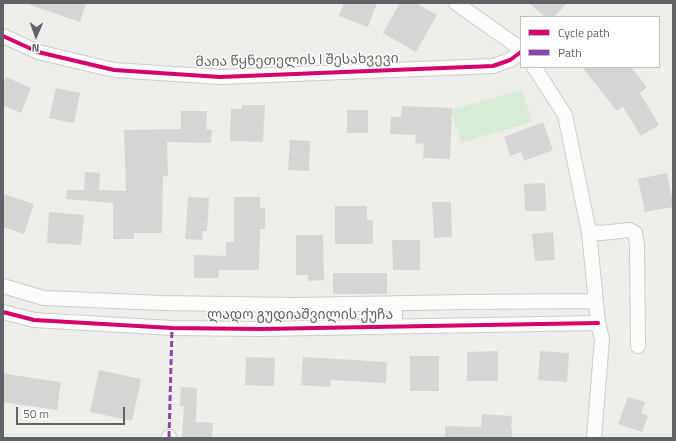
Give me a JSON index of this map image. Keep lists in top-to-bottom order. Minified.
{"streets":{"street":["მაია წყნეთელის I შესახვევი","ლადო გუდიაშვილის ქუჩა"]},"legend":["Cycle path","Path"],"scale_bar":"50 m","north":"bottom"}
